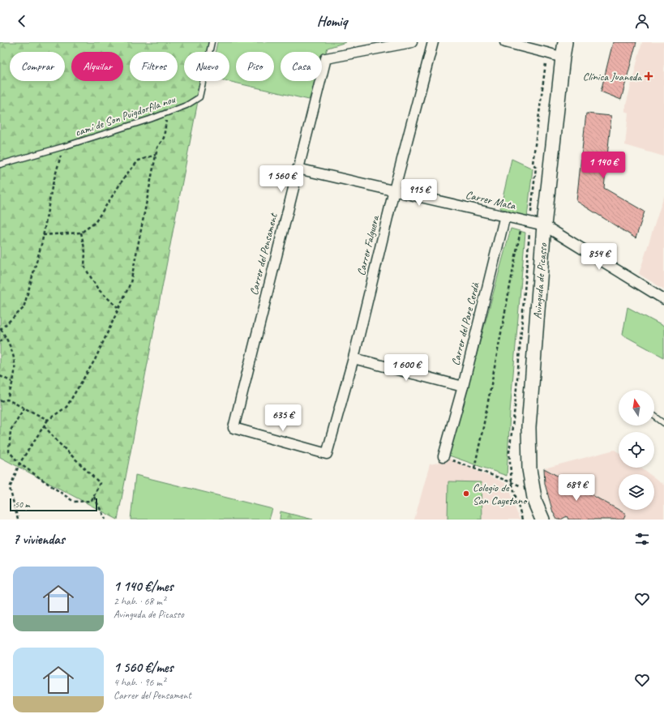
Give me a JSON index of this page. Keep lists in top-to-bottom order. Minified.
{"streets":{"street":["Carrer Mata","Carrer Falguera","Carrer del Pensament","Avinguda de Picasso","Carrer del Pare Cerdà"],"lane":["camí de Son Puigdorfila nou"]},"crossings":[["Carrer Mata","Carrer Falguera"],["Carrer Mata","Carrer del Pensament"],["Carrer Mata","Avinguda de Picasso"],["Carrer Mata","Carrer del Pare Cerdà"],["Carrer Falguera","Carrer del Pensament"]],"places":{"health":["Clínica Juaneda"],"other":["Colegio de San Cayetano"]},"scale_bar":"50 m","north":"top","page":{"header":"Homiq","chip":["Comprar","Alquilar","Filtros","Nuevo","Piso","Casa"],"price":["1 140 €","1 560 €","915 €","854 €","1 600 €","635 €","689 €"],"scale":"50 m","heading":"7 viviendas","list":[{"name":"1 140 €/mes","note":"2 hab. · 68 m² · Avinguda de Picasso"},{"name":"1 560 €/mes","note":"4 hab. · 96 m² · Carrer del Pensament"}]}}
